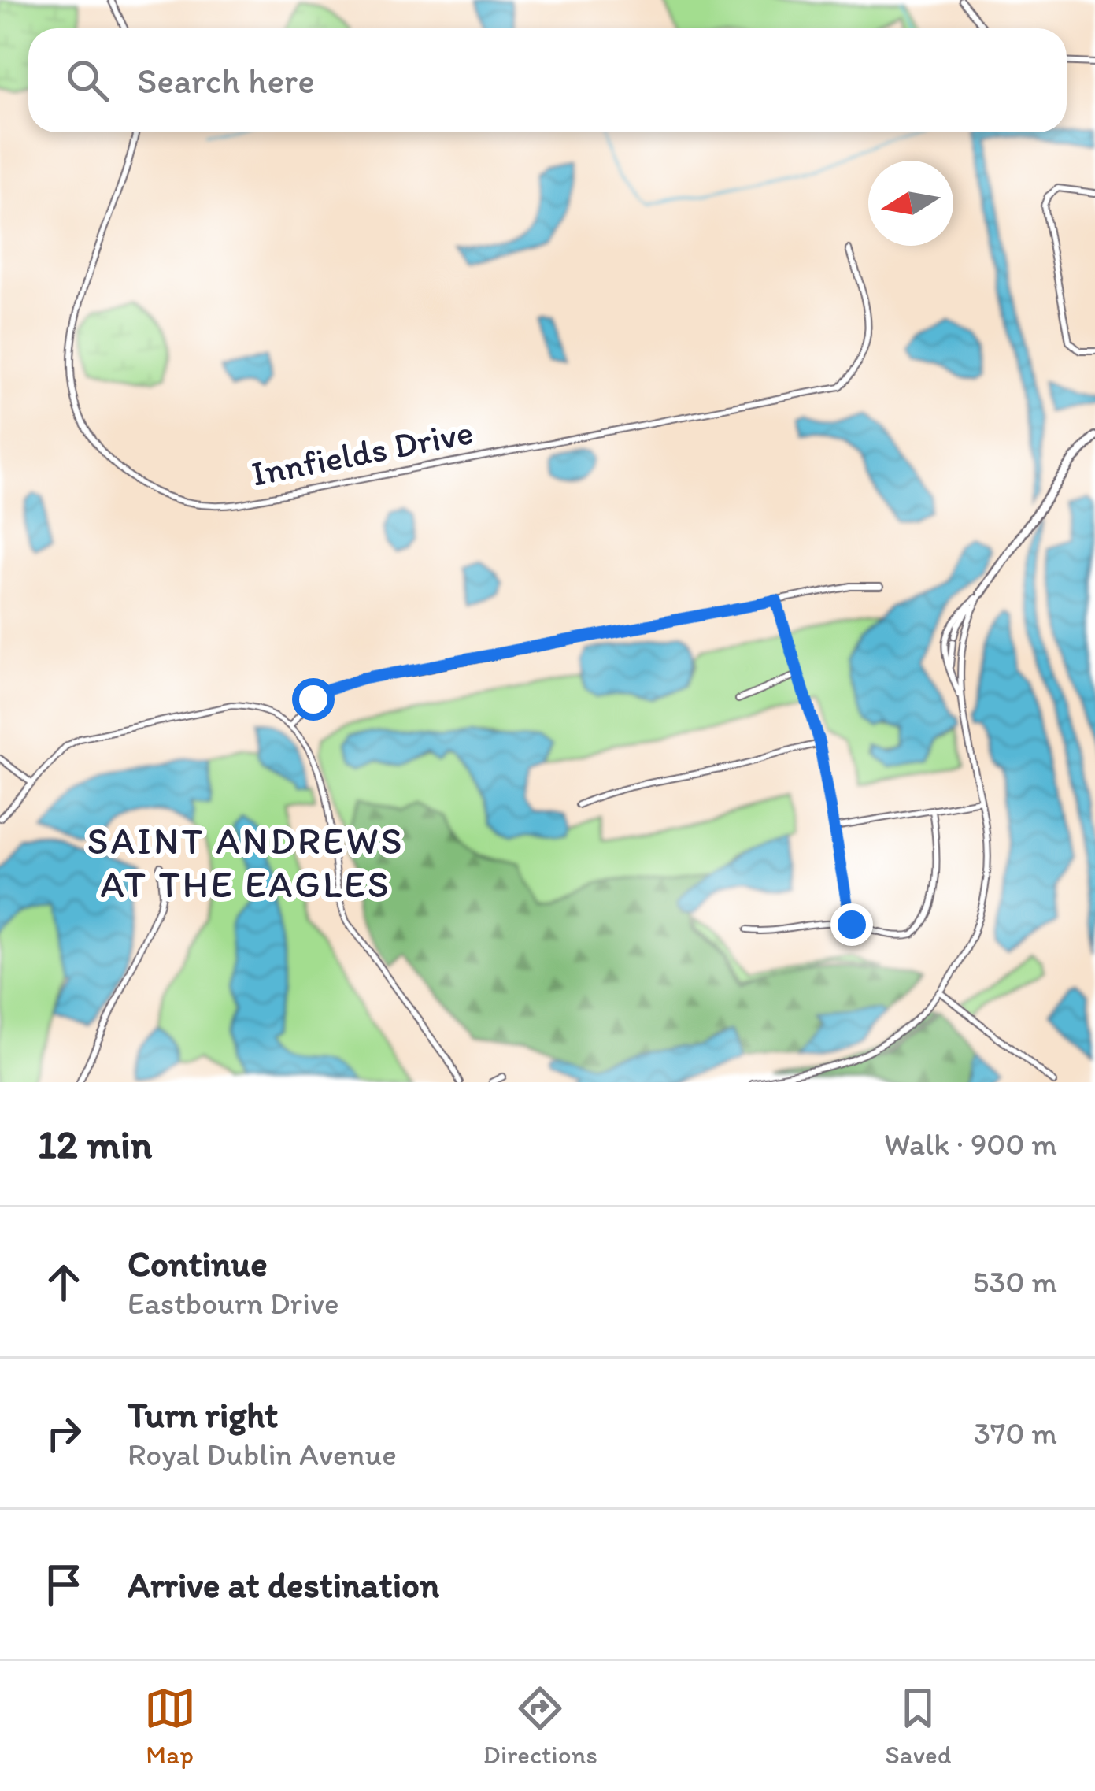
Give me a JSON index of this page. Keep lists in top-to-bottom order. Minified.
{"streets":{"street":["Innfields Drive"]},"districts":["SAINT ANDREWS AT THE EAGLES"],"north":"left","page":{"search":"Search here","heading":["12 min","Walk · 900 m"],"list":[["Continue","Eastbourn Drive","530 m"],["Turn right","Royal Dublin Avenue","370 m"],"Arrive at destination"],"nav":["Map","Directions","Saved"]}}
